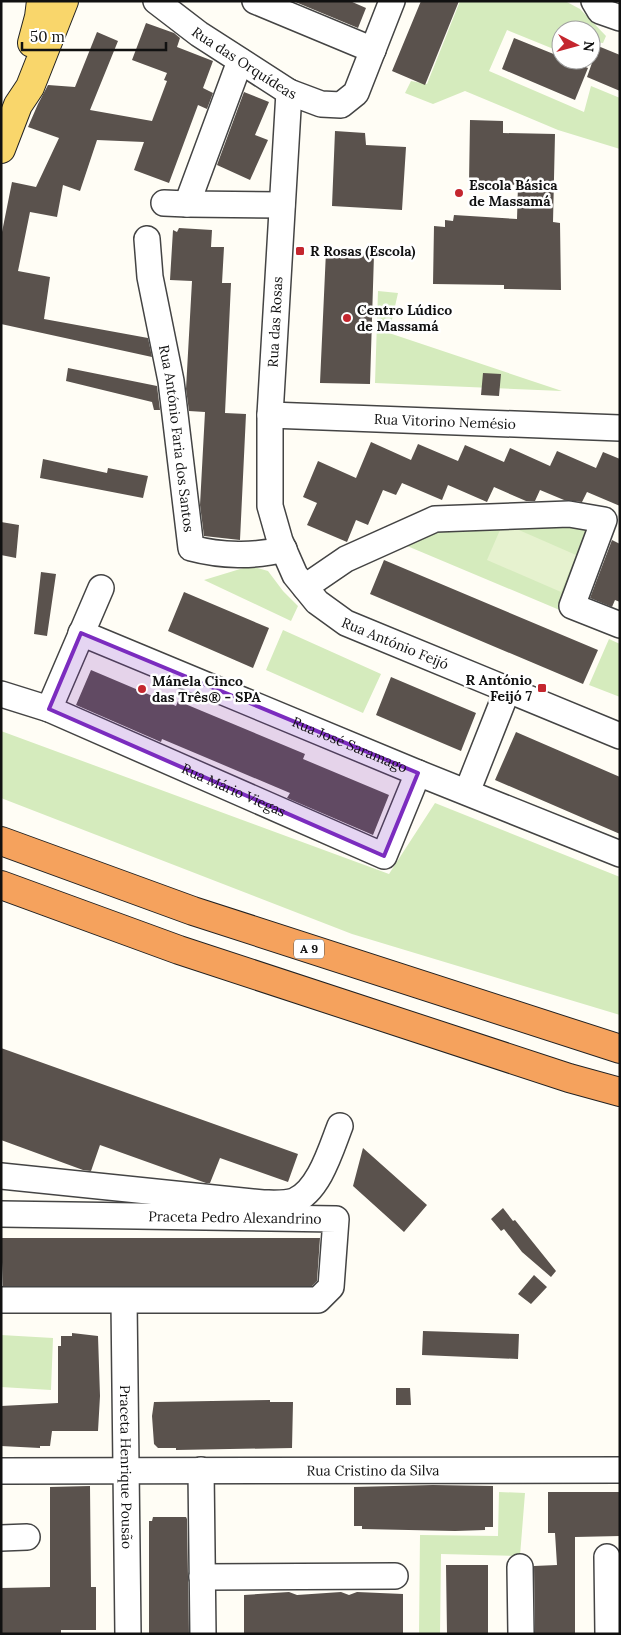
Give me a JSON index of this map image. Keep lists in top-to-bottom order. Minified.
{"streets":{"highway":["A 9"],"street":["Rua das Orquídeas","Rua das Rosas","Rua Vitorino Nemésio","Rua António Faria dos Santos","Rua António Feijó","Rua José Saramago","Rua Mário Viegas","Praceta Pedro Alexandrino","Praceta Henrique Pousão","Rua Cristino da Silva"]},"crossings":[["Rua das Orquídeas","Rua das Rosas"],["Rua das Rosas","Rua Vitorino Nemésio"],["Rua das Rosas","Rua António Faria dos Santos"],["Rua das Rosas","Rua António Feijó"],["Rua António Faria dos Santos","Rua António Feijó"],["Rua José Saramago","Rua Mário Viegas"],["Praceta Pedro Alexandrino","Praceta Henrique Pousão"],["Praceta Henrique Pousão","Rua Cristino da Silva"]],"places":{"other":["Escola Básica de Massamá","Centro Lúdico de Massamá","Mánela Cinco das Três® - SPA"],"transit":["R Rosas (Escola)","R António Feijó 7"]},"scale_bar":"50 m","north":"right"}
